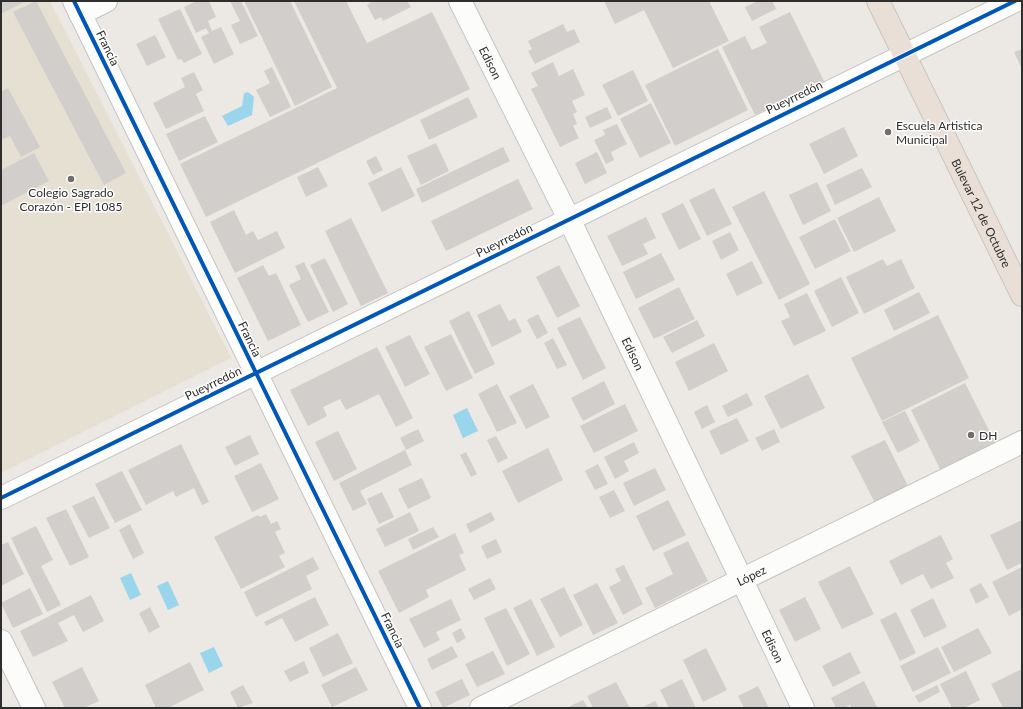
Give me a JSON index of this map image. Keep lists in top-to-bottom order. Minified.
{"streets":{"highway":["Bulevar 12 de Octubre"],"street":["Francia","Edison","Pueyrredón","López"]},"crossings":[["Francia","Pueyrredón"],["Edison","Pueyrredón"],["Edison","López"],["Pueyrredón","Bulevar 12 de Octubre"]],"places":["Escuela Artistica Municipal","Colegio Sagrado Corazón - EPI 1085","DH"]}
